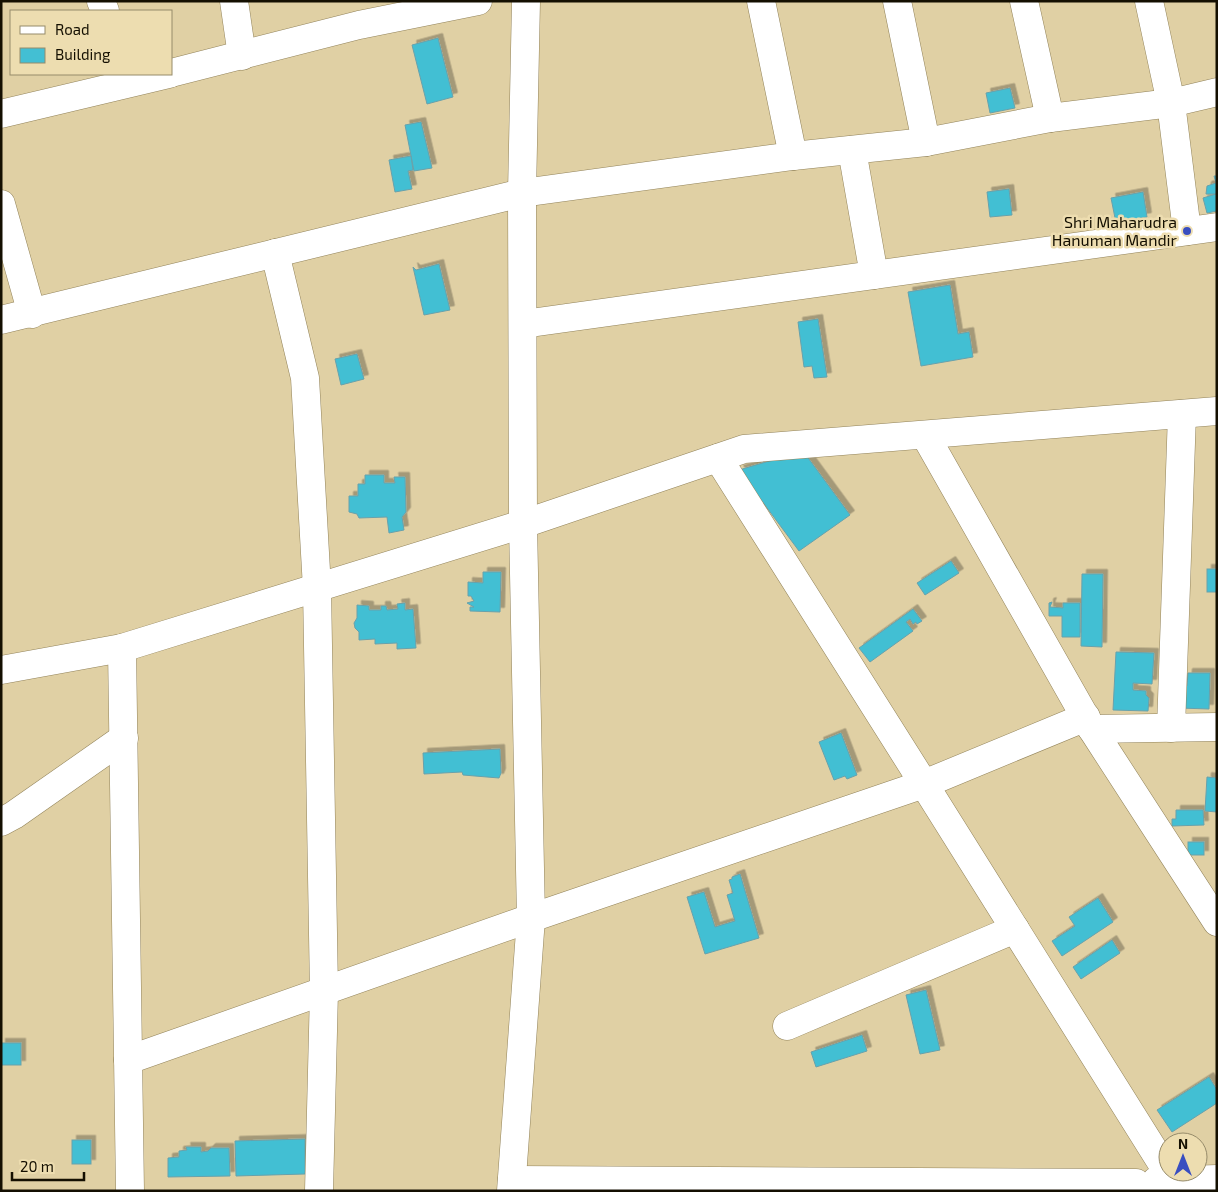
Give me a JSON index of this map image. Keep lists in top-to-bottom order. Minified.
{"places":["Shri Maharudra Hanuman Mandir"],"legend":["Road","Building"],"scale_bar":"20 m","north":"top"}
